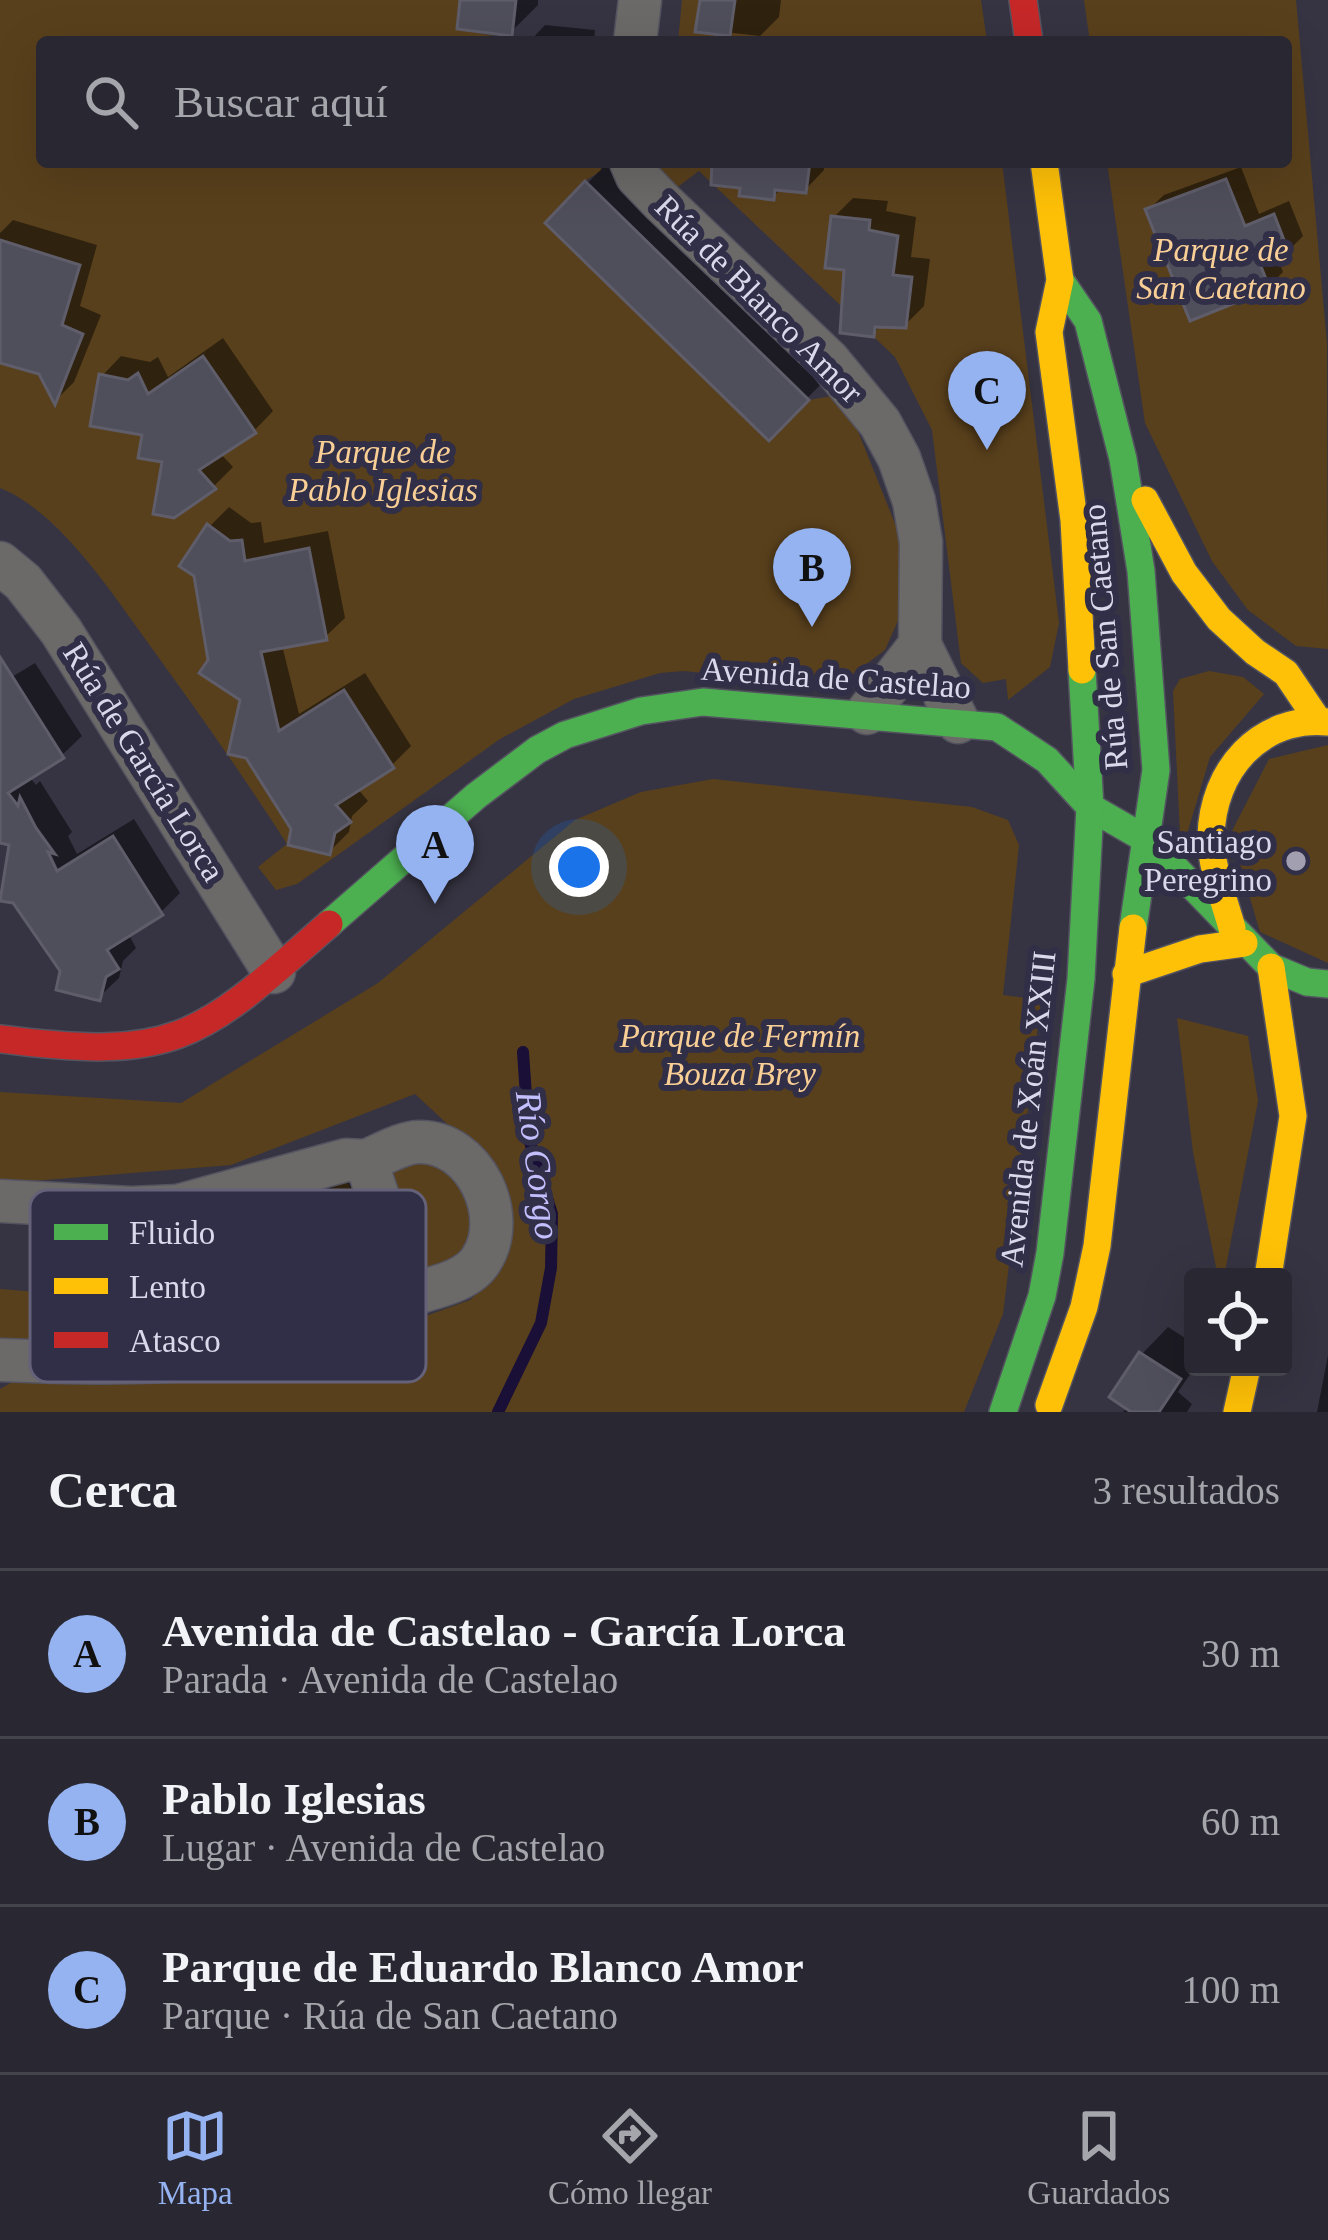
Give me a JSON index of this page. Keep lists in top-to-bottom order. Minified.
{"streets":{"street":["Rúa de Blanco Amor","Rúa de San Caetano","Avenida de Castelao","Rúa de García Lorca","Avenida de Xoán XXIII"]},"crossings":[["Rúa de Blanco Amor","Avenida de Castelao"],["Rúa de San Caetano","Avenida de Xoán XXIII"],["Avenida de Castelao","Rúa de García Lorca"]],"water":["Río Corgo"],"parks":["Parque de San Caetano","Parque de Pablo Iglesias","Parque de Fermín Bouza Brey"],"places":["Santiago Peregrino"],"legend":["Fluido","Lento","Atasco"],"page":{"search":"Buscar aquí","pins":["C","B","A"],"heading":["Cerca","3 resultados"],"list":[{"mark":"A","name":"Avenida de Castelao - García Lorca","note":"Parada · Avenida de Castelao","value":"30 m"},{"mark":"B","name":"Pablo Iglesias","note":"Lugar · Avenida de Castelao","value":"60 m"},{"mark":"C","name":"Parque de Eduardo Blanco Amor","note":"Parque · Rúa de San Caetano","value":"100 m"}],"nav":["Mapa","Cómo llegar","Guardados"]}}
